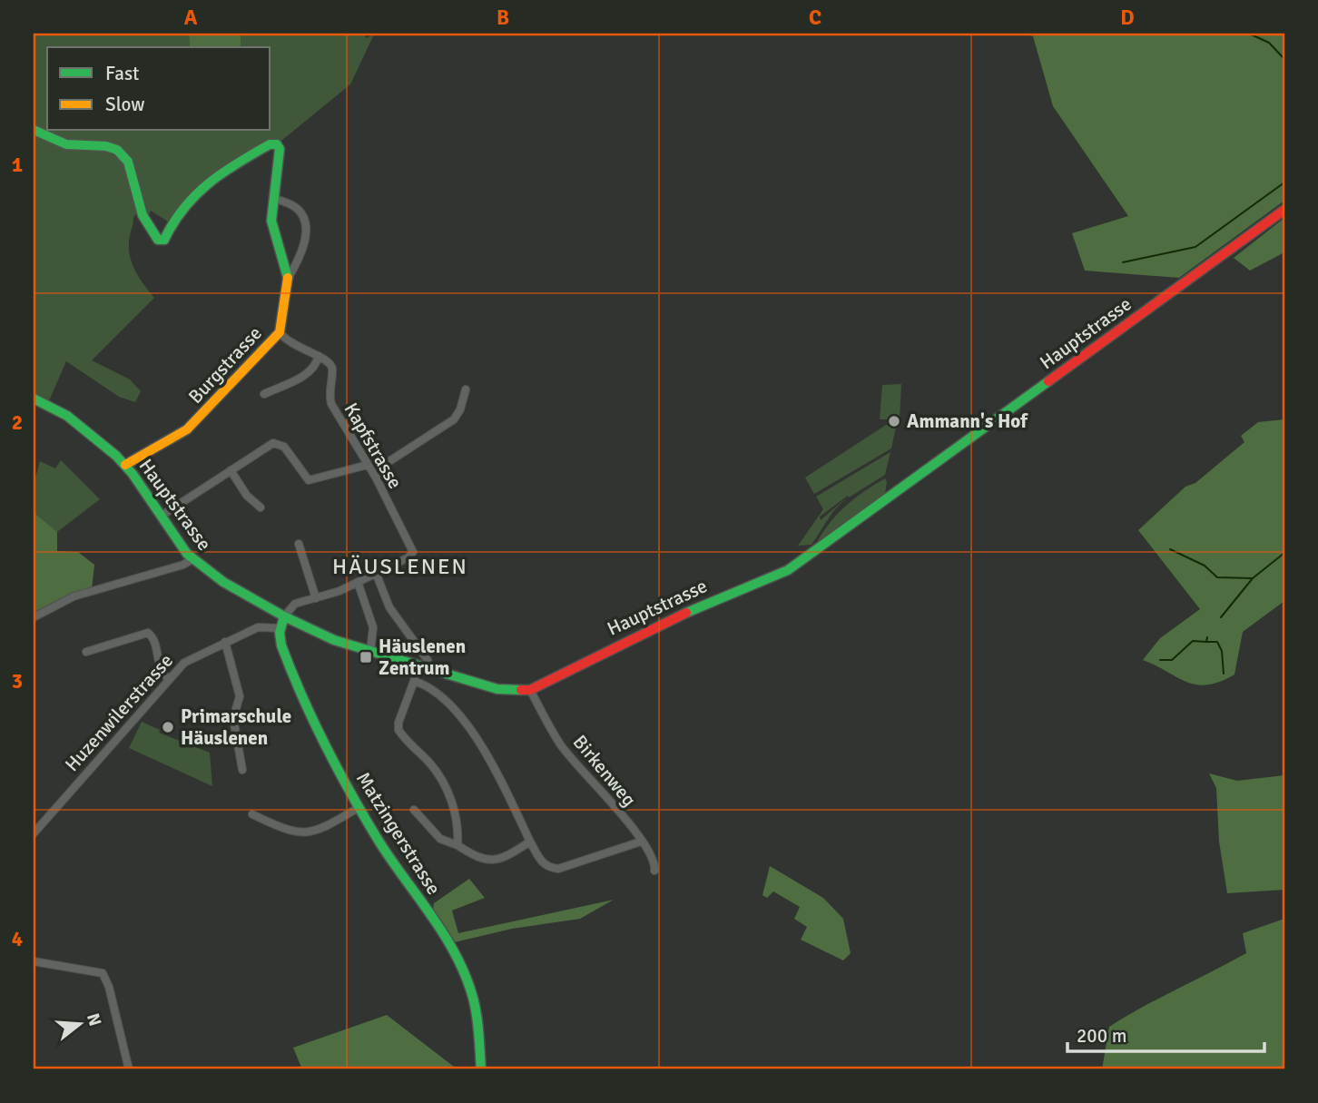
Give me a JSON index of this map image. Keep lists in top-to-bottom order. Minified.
{"streets":{"street":["Hauptstrasse","Burgstrasse","Kapfstrasse","Huzenwilerstrasse","Birkenweg","Matzingerstrasse"]},"crossings":[["Hauptstrasse","Burgstrasse"],["Hauptstrasse","Birkenweg"],["Huzenwilerstrasse","Matzingerstrasse"]],"districts":["HÄUSLENEN"],"places":{"other":["Ammann's Hof","Primarschule Häuslenen"],"transit":["Häuslenen Zentrum"]},"legend":["Fast","Slow"],"scale_bar":"200 m","north":"right","grid":{"columns":["A","B","C","D"],"rows":["1","2","3","4"]}}
